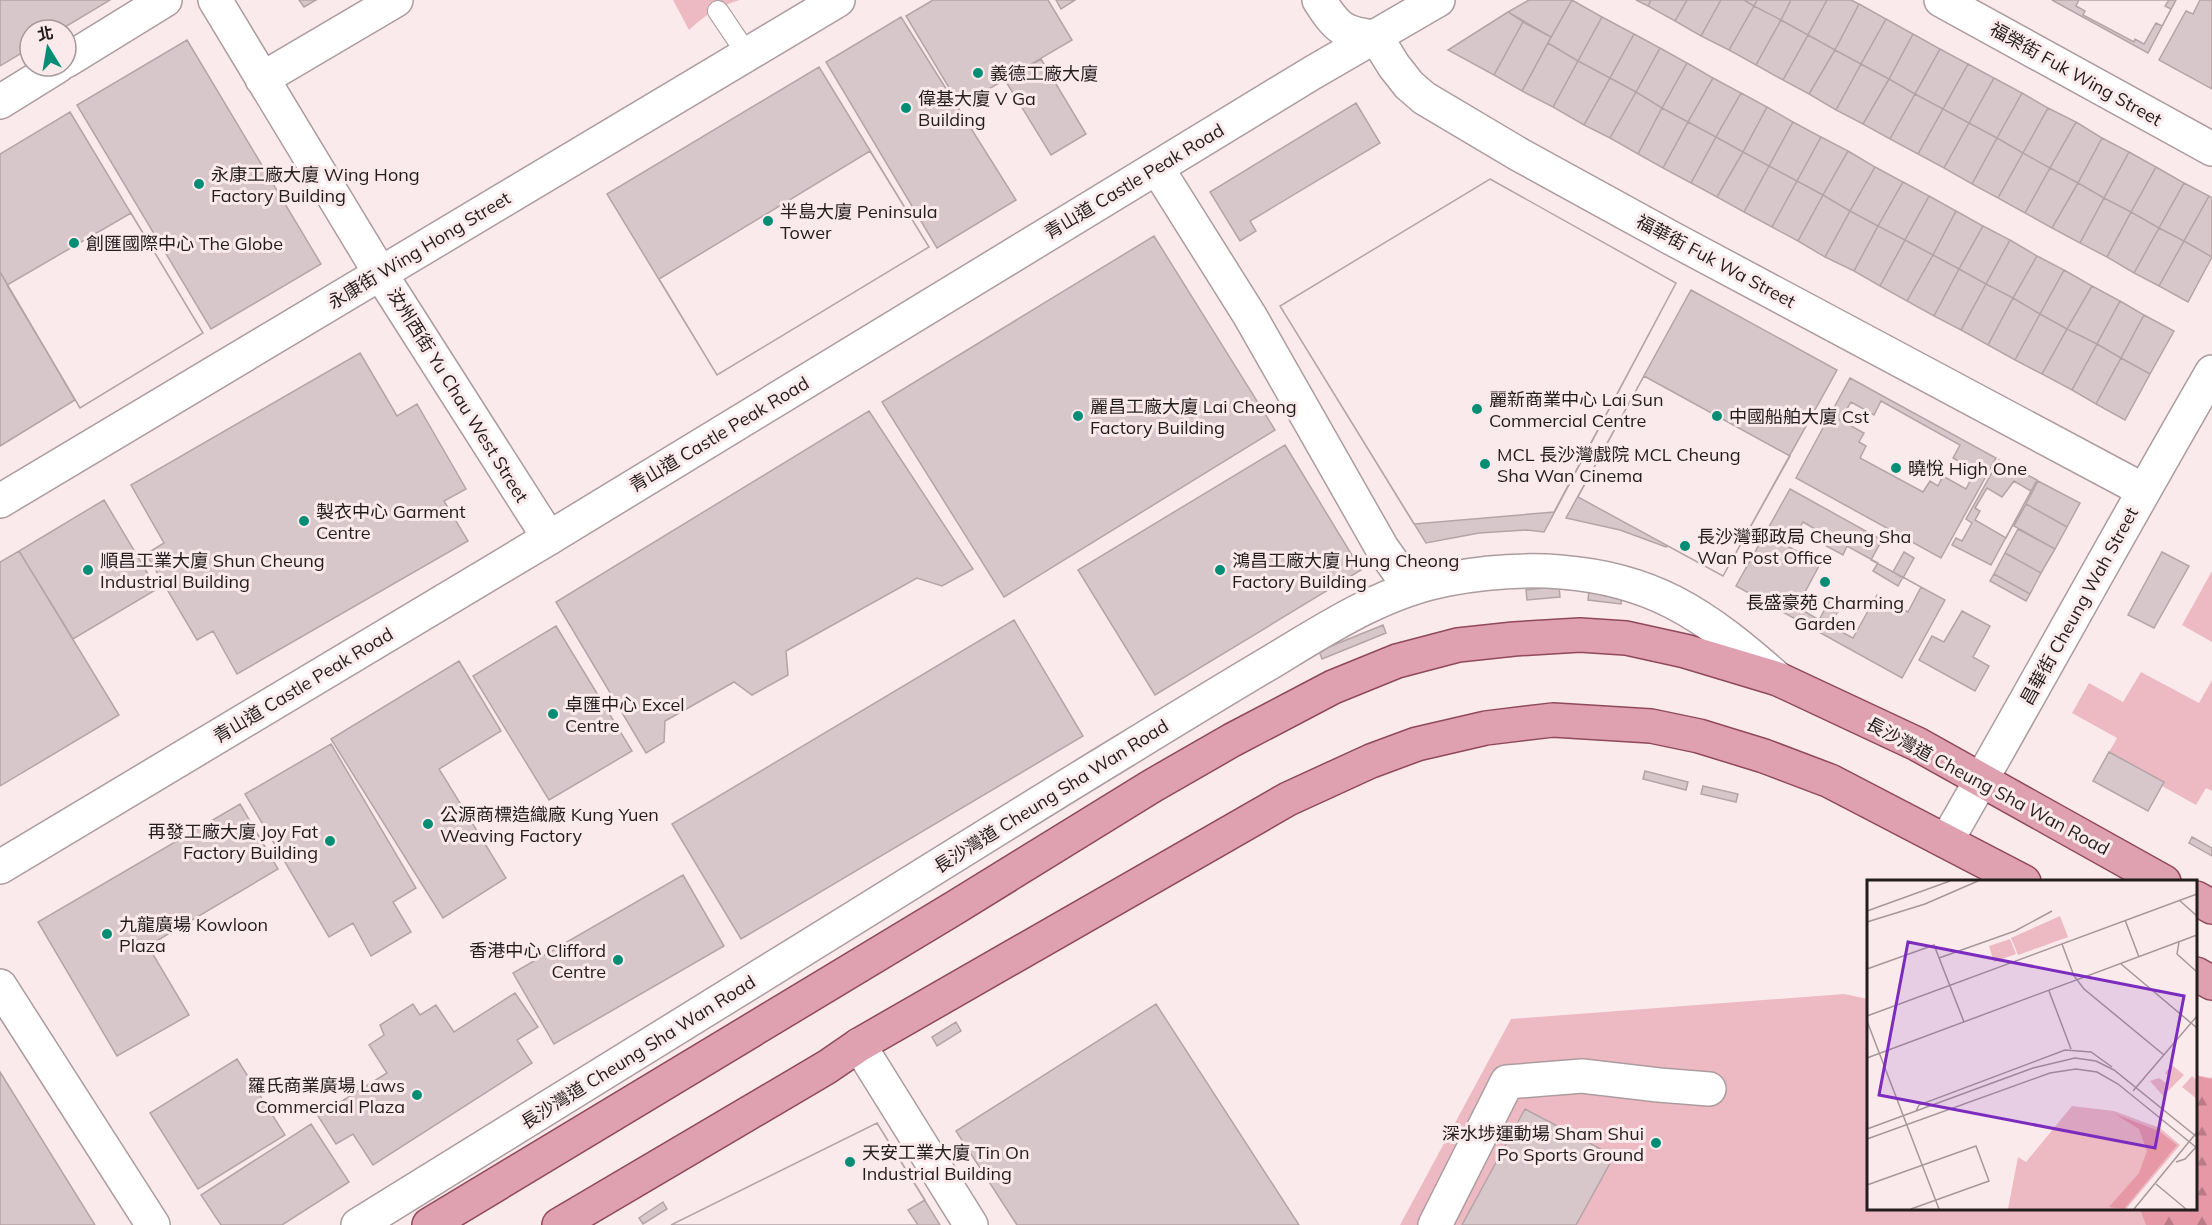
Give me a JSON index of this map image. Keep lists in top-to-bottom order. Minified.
{"streets":{"main road":["長沙灣道 Cheung Sha Wan Road"],"street":["福榮街 Fuk Wing Street","青山道 Castle Peak Road","永康街 Wing Hong Street","福華街 Fuk Wa Street","汝州西街 Yu Chau West Street","昌華街 Cheung Wah Street"]},"crossings":[["青山道 Castle Peak Road","福華街 Fuk Wa Street"],["青山道 Castle Peak Road","汝州西街 Yu Chau West Street"],["永康街 Wing Hong Street","汝州西街 Yu Chau West Street"],["福華街 Fuk Wa Street","昌華街 Cheung Wah Street"],["昌華街 Cheung Wah Street","長沙灣道 Cheung Sha Wan Road"]],"places":["義德工廠大廈","偉基大廈 V Ga Building","永康工廠大廈 Wing Hong Factory Building","半島大廈 Peninsula Tower","創匯國際中心 The Globe","麗新商業中心 Lai Sun Commercial Centre","麗昌工廠大廈 Lai Cheong Factory Building","中國船舶大廈 Cst","MCL 長沙灣戲院 MCL Cheung Sha Wan Cinema","曉悅 High One","製衣中心 Garment Centre","長沙灣郵政局 Cheung Sha Wan Post Office","順昌工業大廈 Shun Cheung Industrial Building","鴻昌工廠大廈 Hung Cheong Factory Building","長盛豪苑 Charming Garden","卓匯中心 Excel Centre","公源商標造織廠 Kung Yuen Weaving Factory","再發工廠大廈 Joy Fat Factory Building","九龍廣場 Kowloon Plaza","香港中心 Clifford Centre","羅氏商業廣場 Laws Commercial Plaza","深水埗運動場 Sham Shui Po Sports Ground","天安工業大廈 Tin On Industrial Building"],"north":"top"}
